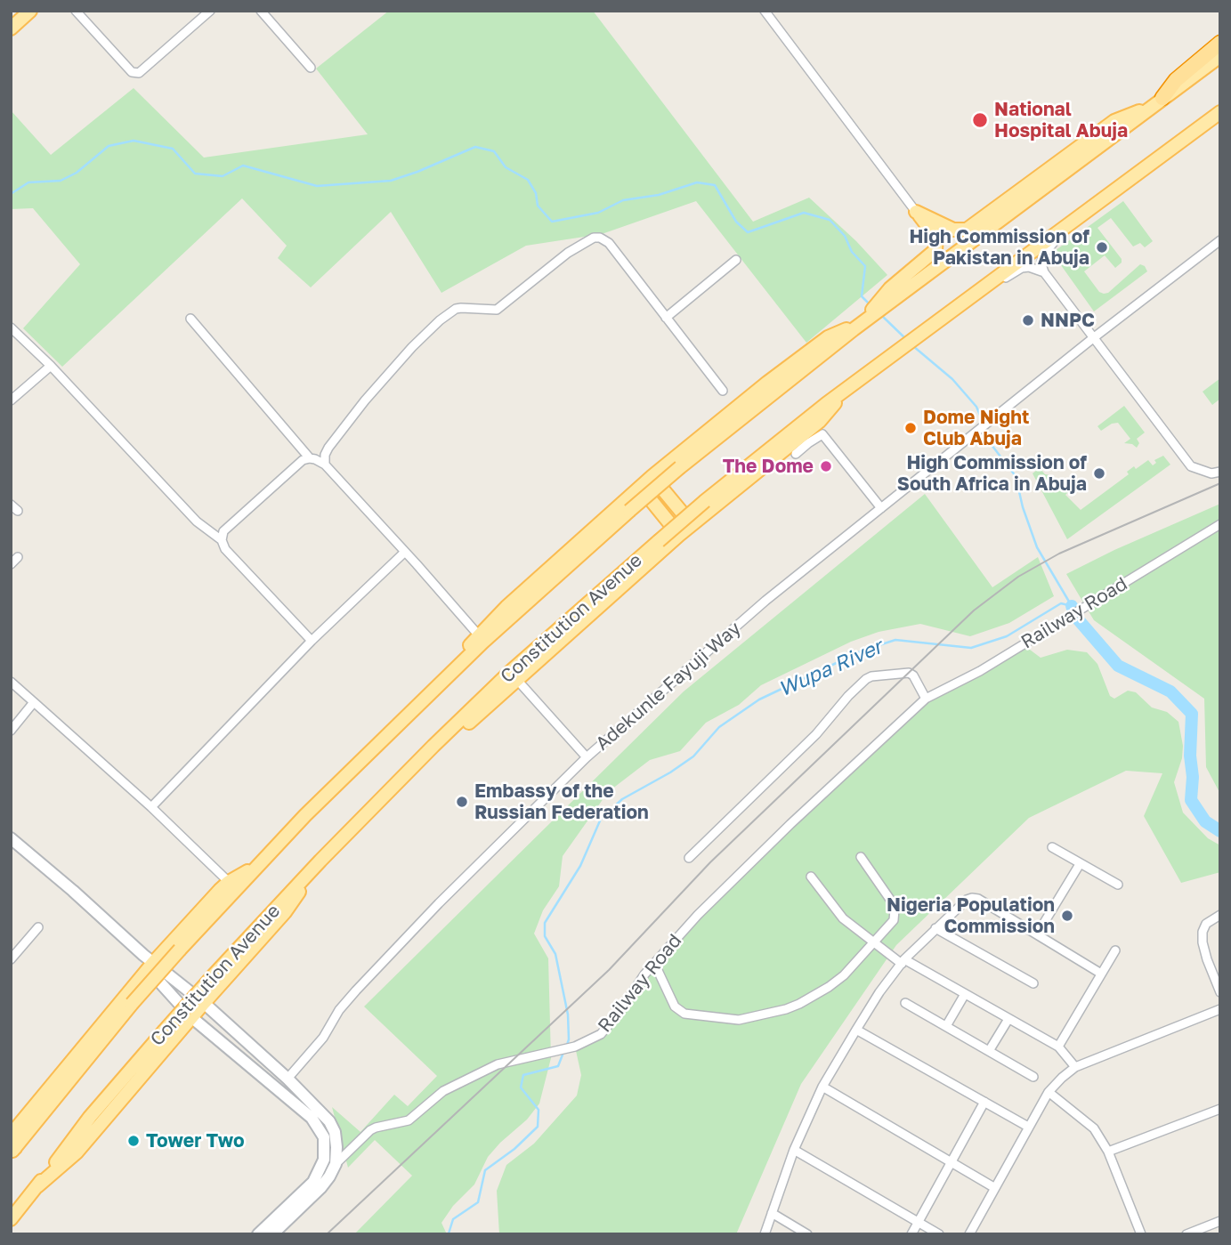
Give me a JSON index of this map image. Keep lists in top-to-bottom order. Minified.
{"streets":{"main road":["Constitution Avenue"],"street":["Railway Road","Adekunle Fayuji Way"]},"water":["Wupa River"],"places":["National Hospital Abuja","High Commission of Pakistan in Abuja","NNPC","Dome Night Club Abuja","The Dome","High Commission of South Africa in Abuja","Embassy of the Russian Federation","Nigeria Population Commission","Tower Two"]}
